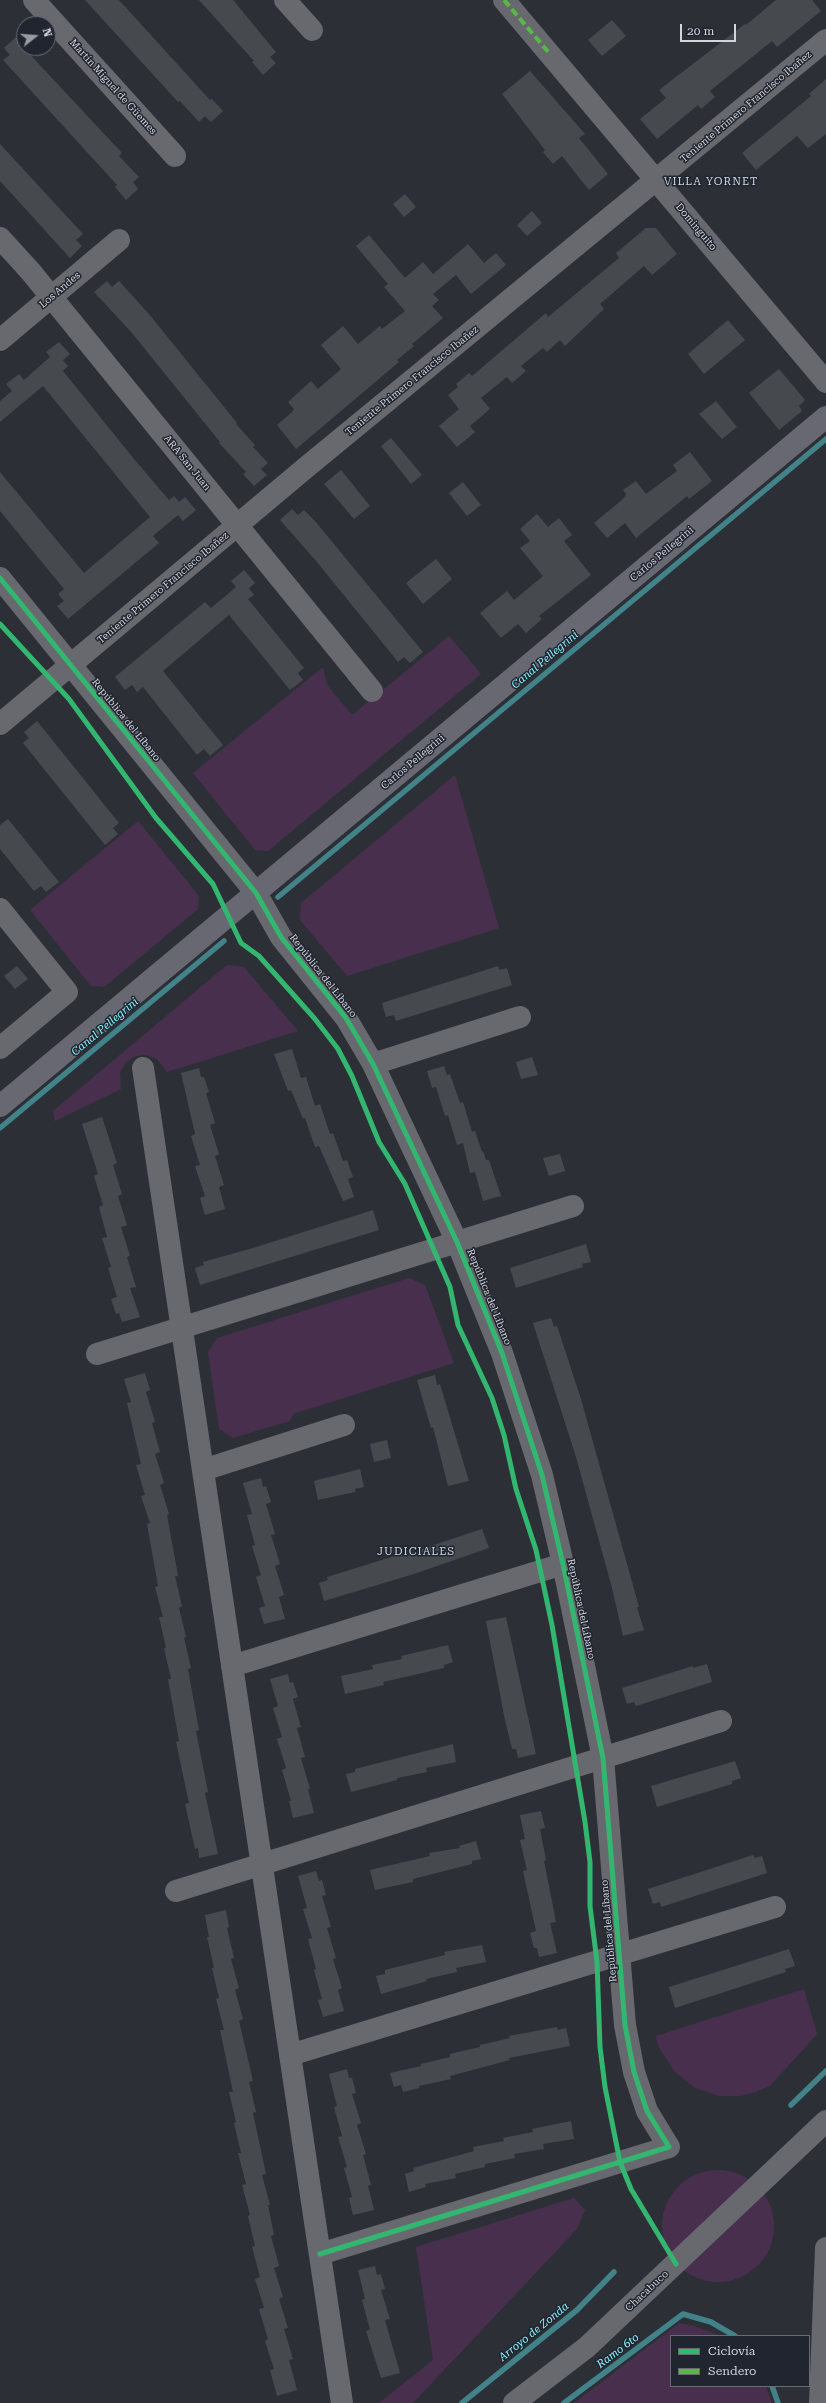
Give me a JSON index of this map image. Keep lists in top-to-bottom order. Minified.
{"streets":{"main road":["Carlos Pellegrini"],"street":["Martín Miguel de Güemes","Teniente Primero Francisco Ibañez","Dominguito","Los Andes","ARA San Juan","República del Líbano","Chacabuco"]},"crossings":[["Teniente Primero Francisco Ibañez","Dominguito"],["Teniente Primero Francisco Ibañez","ARA San Juan"],["Teniente Primero Francisco Ibañez","República del Líbano"],["Los Andes","ARA San Juan"],["Carlos Pellegrini","República del Líbano"]],"districts":["VILLA YORNET","JUDICIALES"],"water":["Canal Pellegrini","Arroyo de Zonda","Ramo 6to"],"legend":["Ciclovía","Sendero"],"scale_bar":"20 m","north":"right"}
